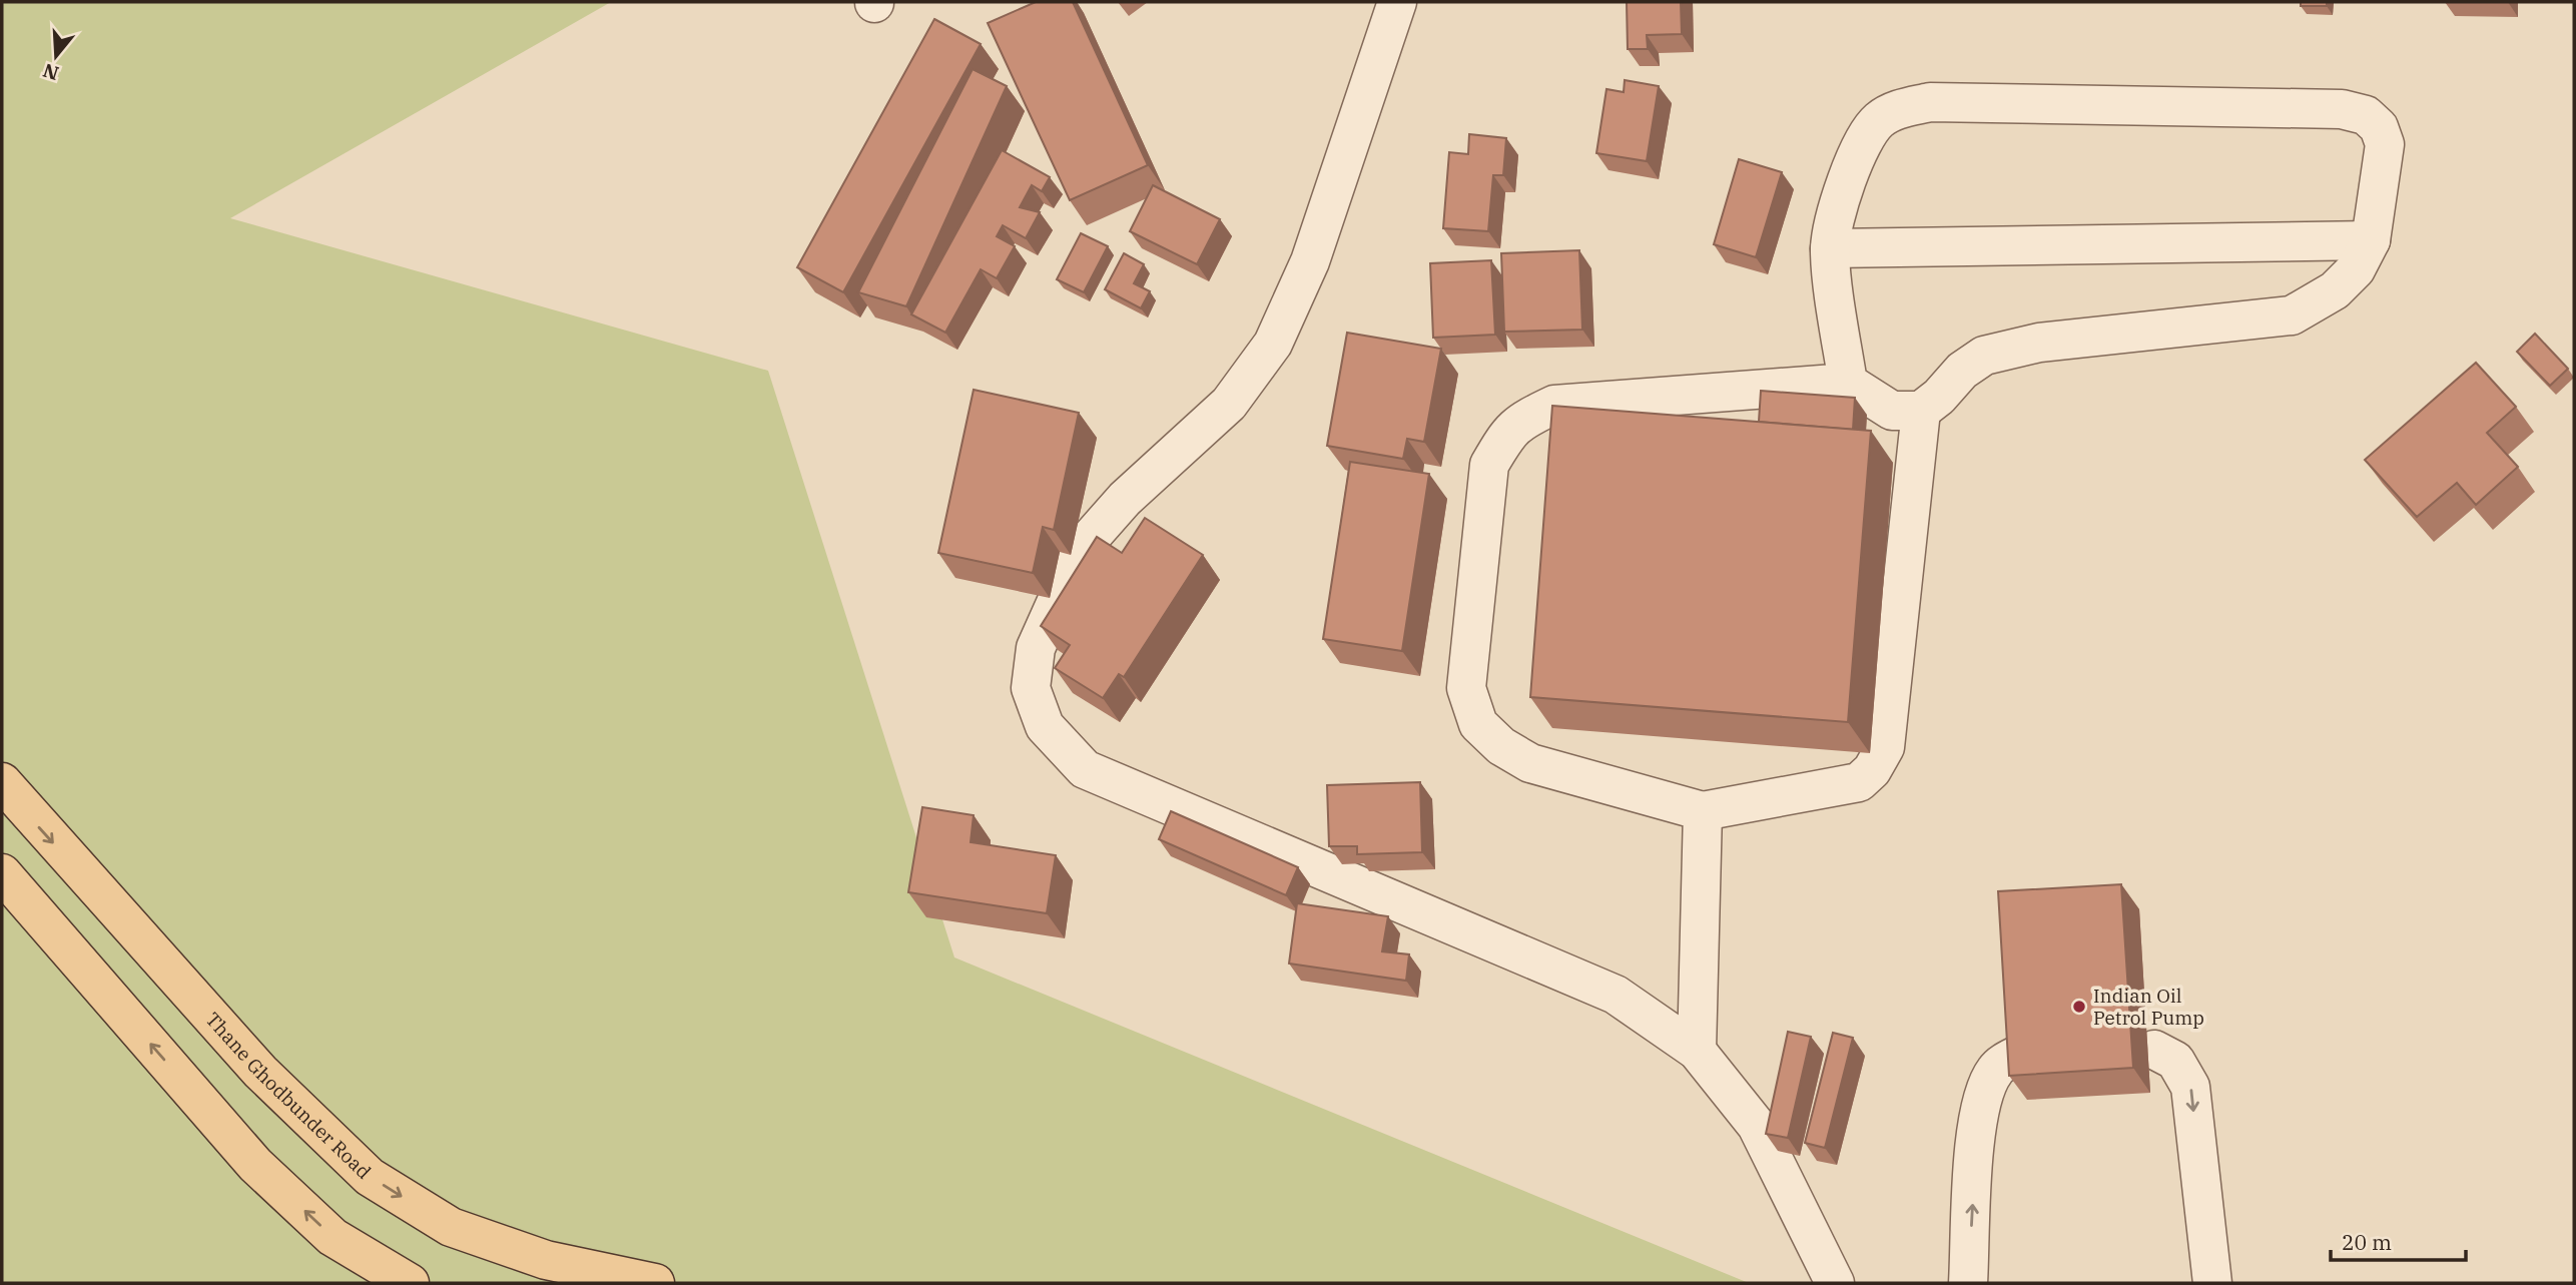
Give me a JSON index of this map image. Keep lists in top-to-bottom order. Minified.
{"streets":{"main road":["Thane Ghodbunder Road"]},"places":["Indian Oil Petrol Pump"],"scale_bar":"20 m","north":"bottom"}
